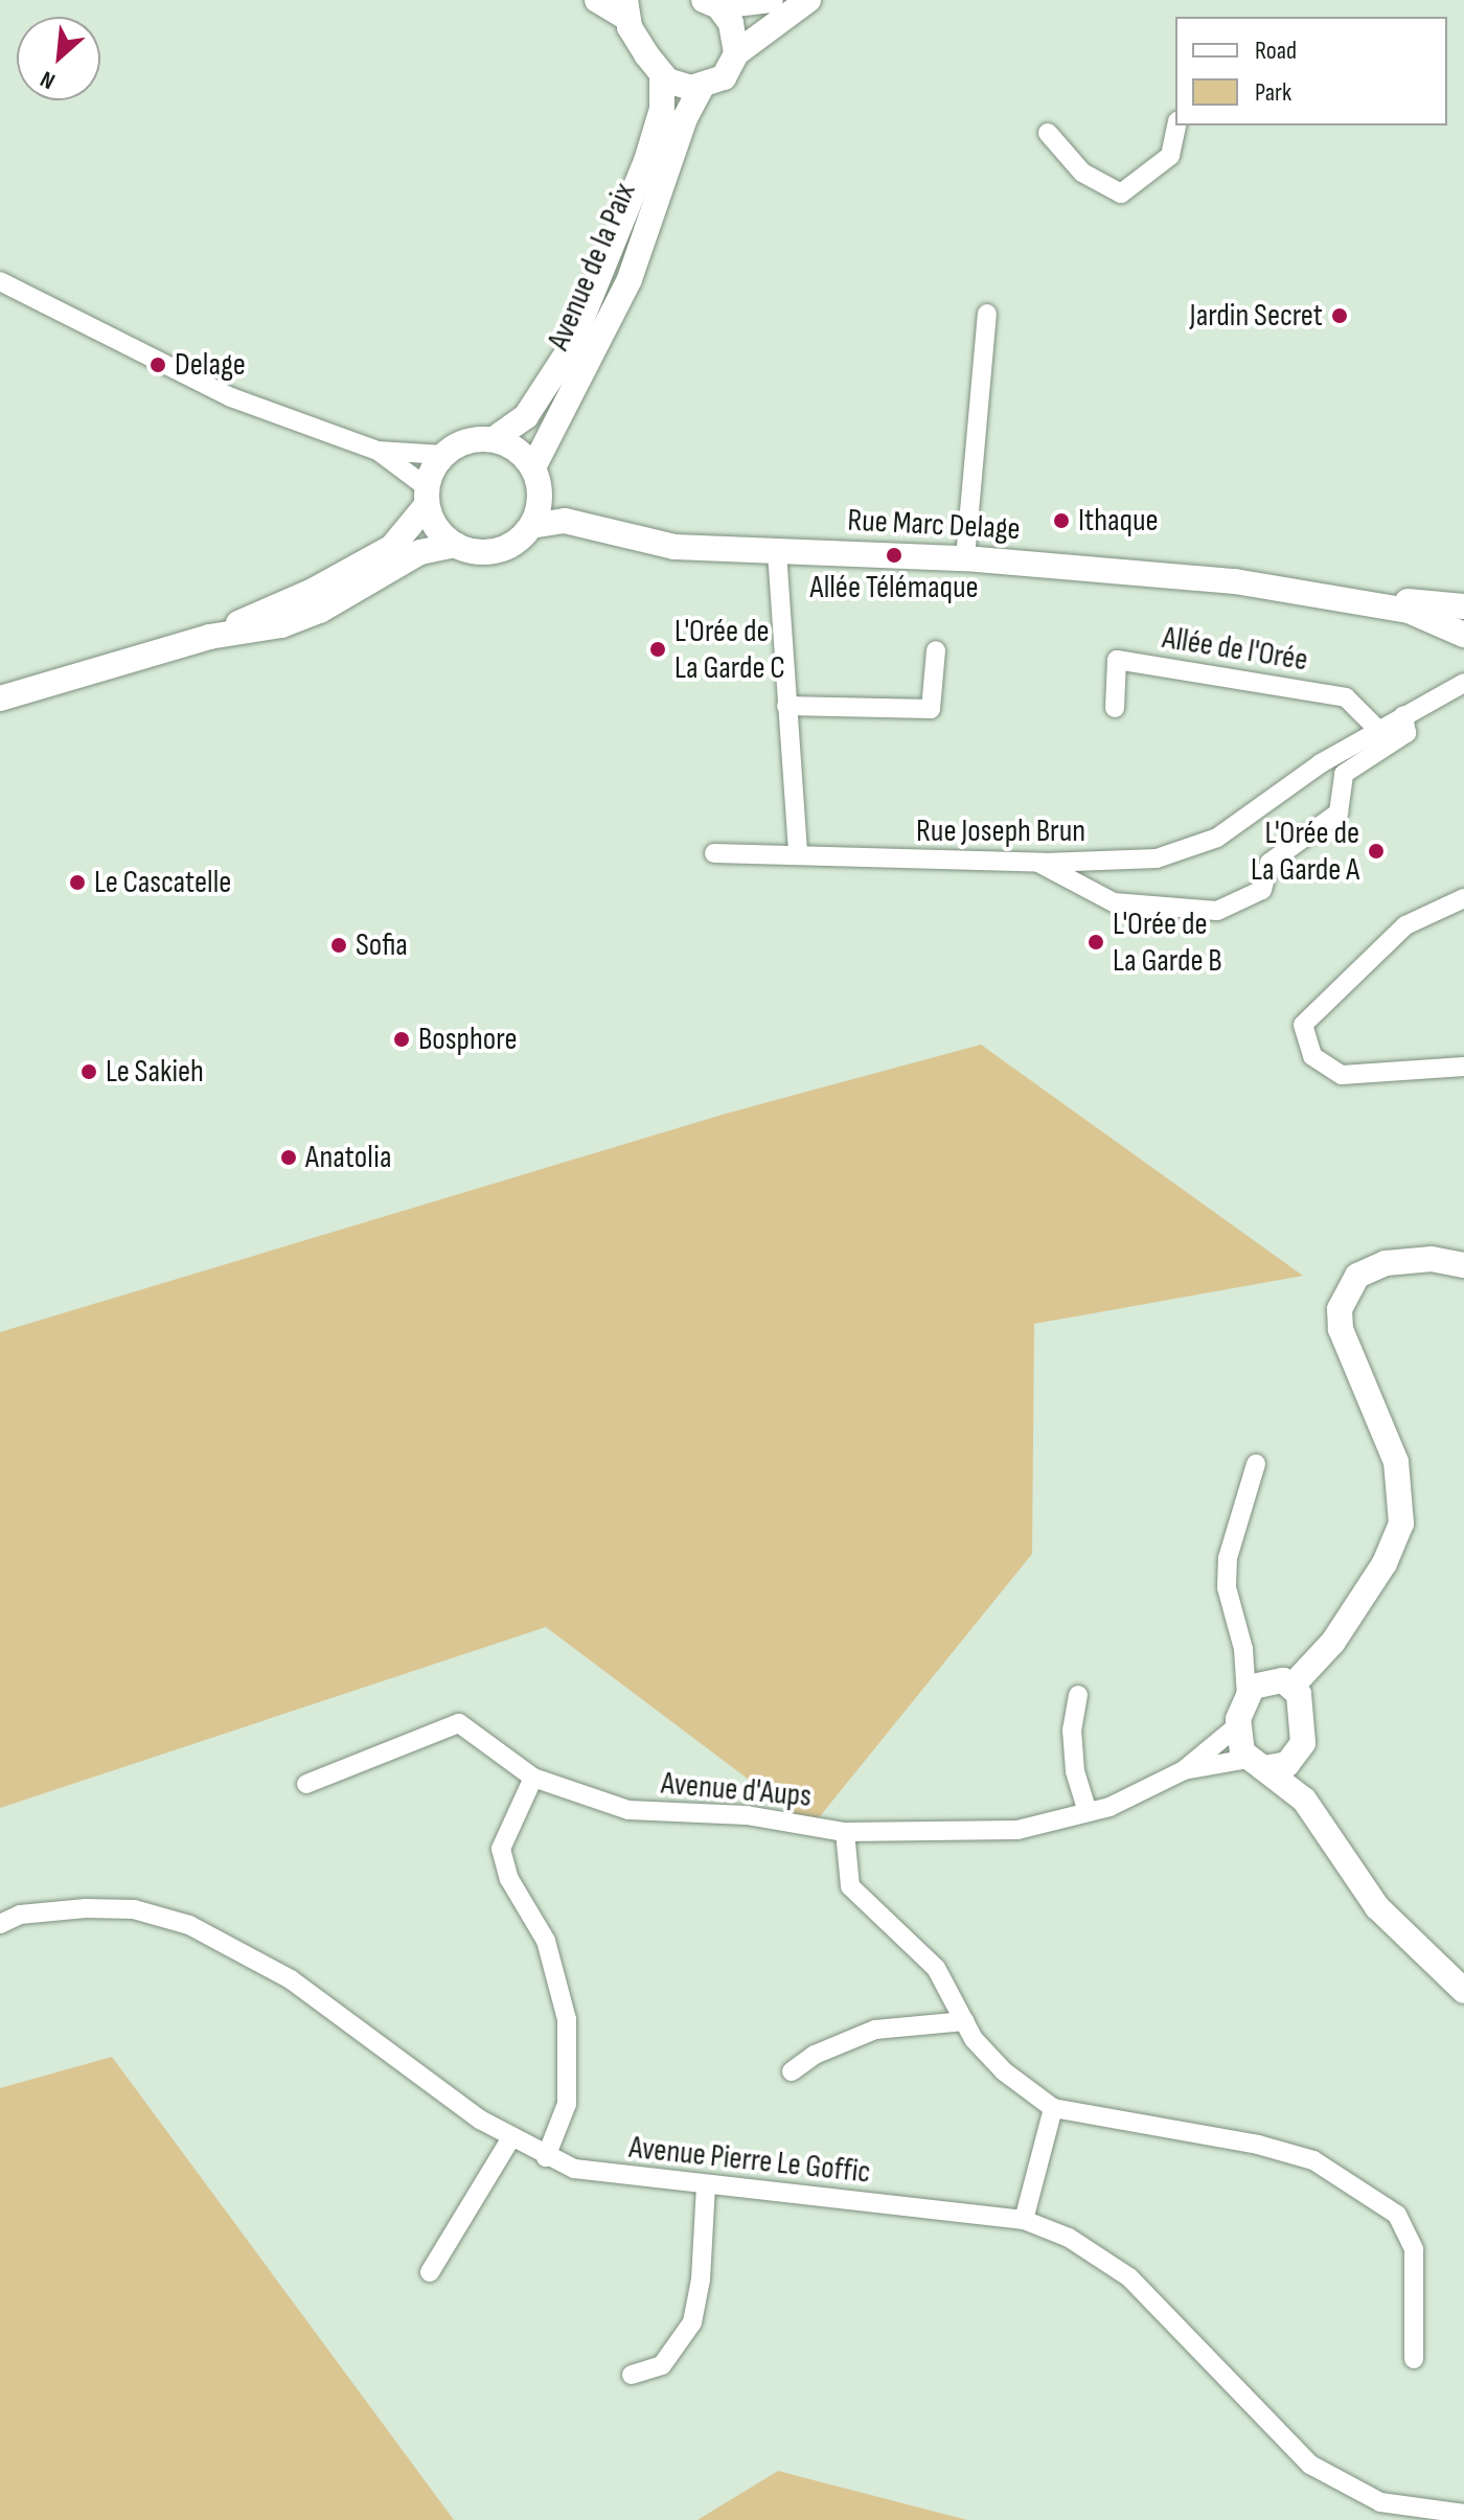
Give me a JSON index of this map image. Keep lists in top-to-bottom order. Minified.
{"streets":{"street":["Avenue de la Paix","Rue Marc Delage","Allée de l'Orée","Rue Joseph Brun","Avenue d'Aups","Avenue Pierre Le Goffic"]},"crossings":[["Avenue de la Paix","Rue Marc Delage"],["Allée de l'Orée","Rue Joseph Brun"]],"places":["Jardin Secret","Delage","Ithaque","Allée Télémaque","L'Orée de La Garde C","L'Orée de La Garde A","Le Cascatelle","L'Orée de La Garde B","Sofia","Bosphore","Le Sakieh","Anatolia"],"legend":["Road","Park"],"north":"bottom left"}
